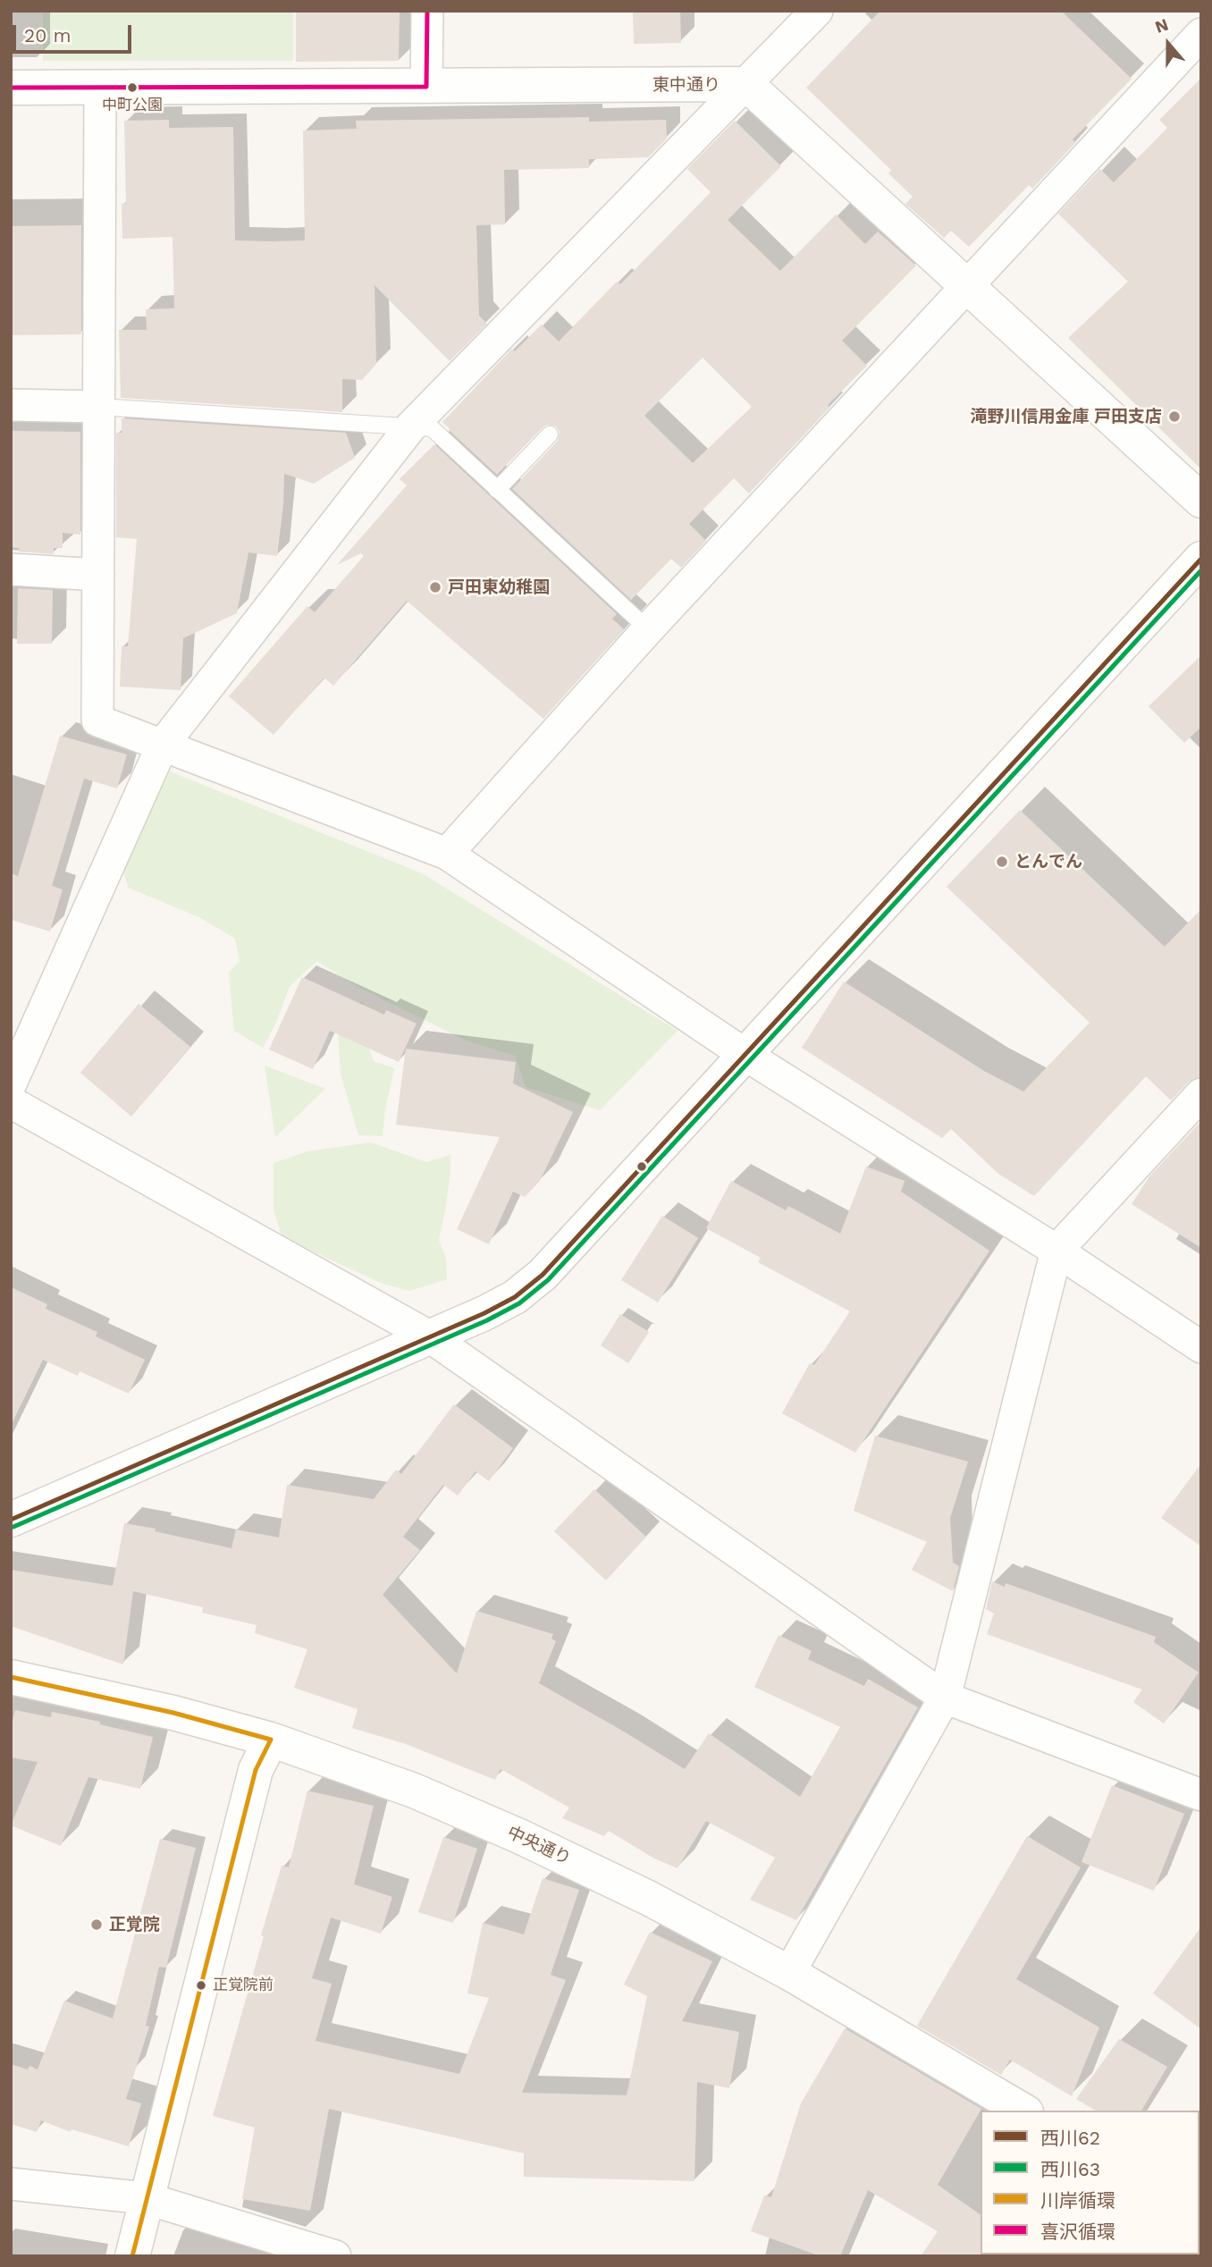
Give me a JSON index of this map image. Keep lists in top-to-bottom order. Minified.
{"streets":{"street":["東中通り","中央通り"]},"places":["中町公園","滝野川信用金庫 戸田支店","戸田東幼稚園","とんでん","正覚院","正覚院前"],"lines":["transit line 喜沢循環","transit line 西川62","transit line 西川63","transit line 川岸循環"],"legend":["西川62","西川63","川岸循環","喜沢循環"],"scale_bar":"20 m","north":"top"}
